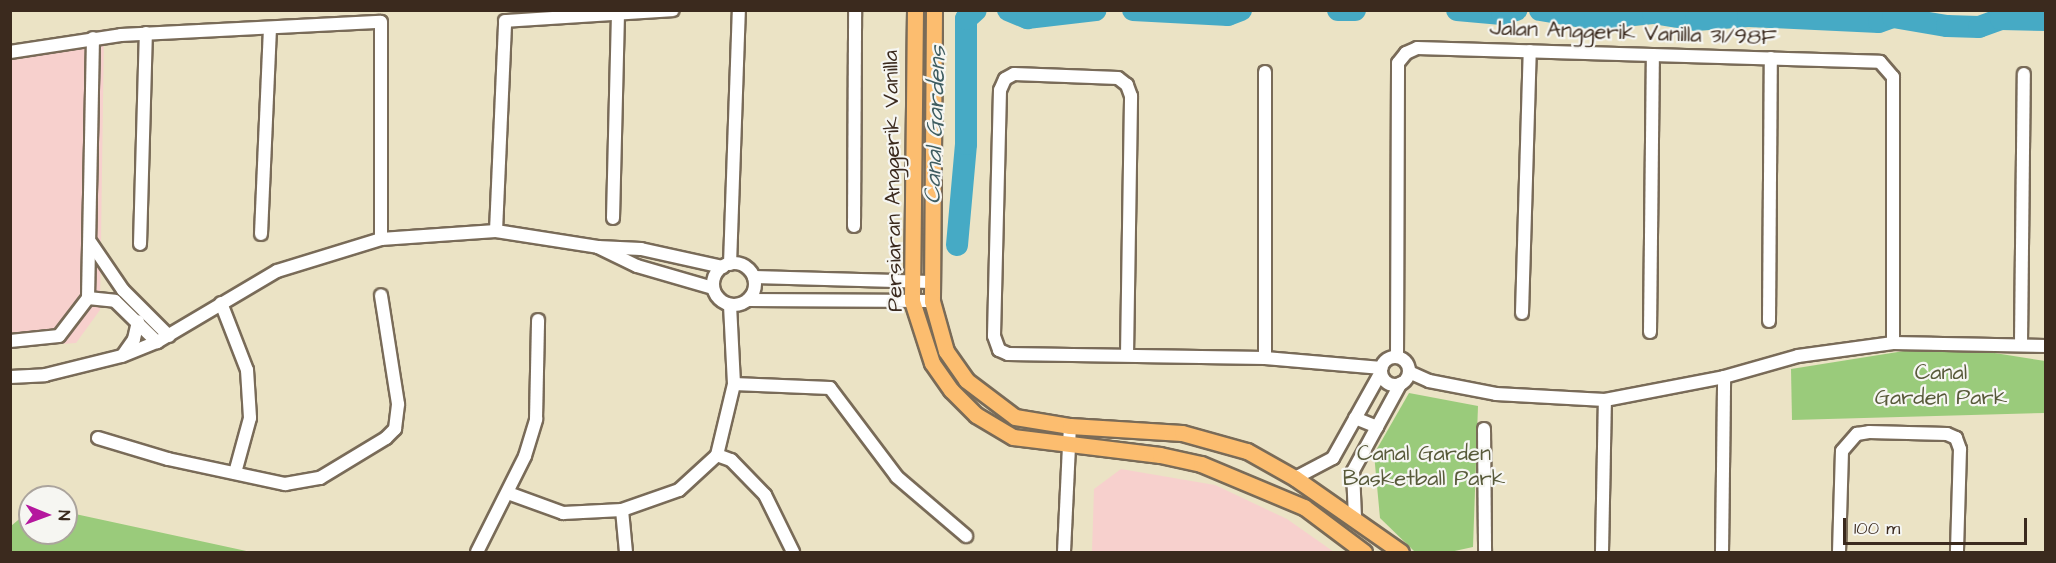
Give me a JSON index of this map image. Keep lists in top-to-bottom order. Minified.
{"streets":{"main road":["Persiaran Anggerik Vanilla"],"street":["Jalan Anggerik Vanilla 31/98F"]},"water":["Canal Gardens"],"parks":["Canal Garden Park","Canal Garden Basketball Park"],"scale_bar":"100 m","north":"right"}
